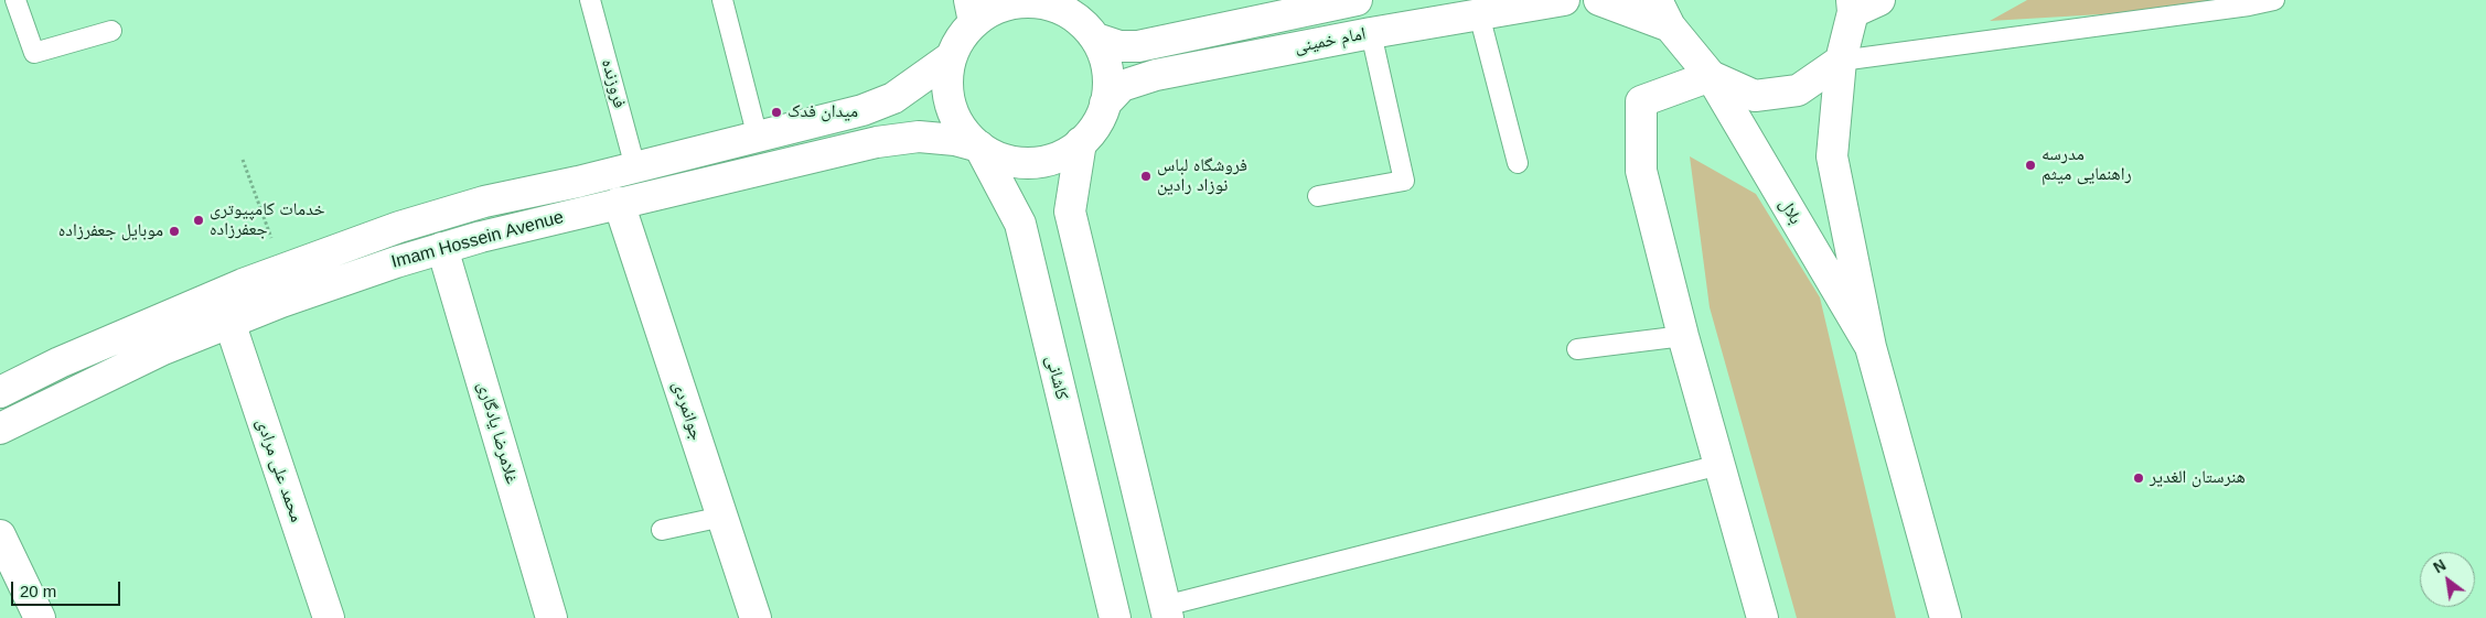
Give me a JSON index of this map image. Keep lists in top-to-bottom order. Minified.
{"streets":{"street":["امام خمینی","بلال","Imam Hossein Avenue","کاشانی","جوانمردی","غلامرضا یادگاری","محمد علی مرادی"],"lane":["فروزنده"]},"crossings":[["امام خمینی","Imam Hossein Avenue"],["امام خمینی","کاشانی"],["فروزنده","Imam Hossein Avenue"],["Imam Hossein Avenue","کاشانی"],["Imam Hossein Avenue","جوانمردی"],["Imam Hossein Avenue","غلامرضا یادگاری"],["Imam Hossein Avenue","محمد علی مرادی"]],"places":["میدان فدک","مدرسه راهنمایی میثم","فروشگاه لباس نوزاد رادین","خدمات کامپیوتری جعفرزاده","موبایل جعفرزاده","هنرستان الغدیر"],"scale_bar":"20 m","north":"top left"}
